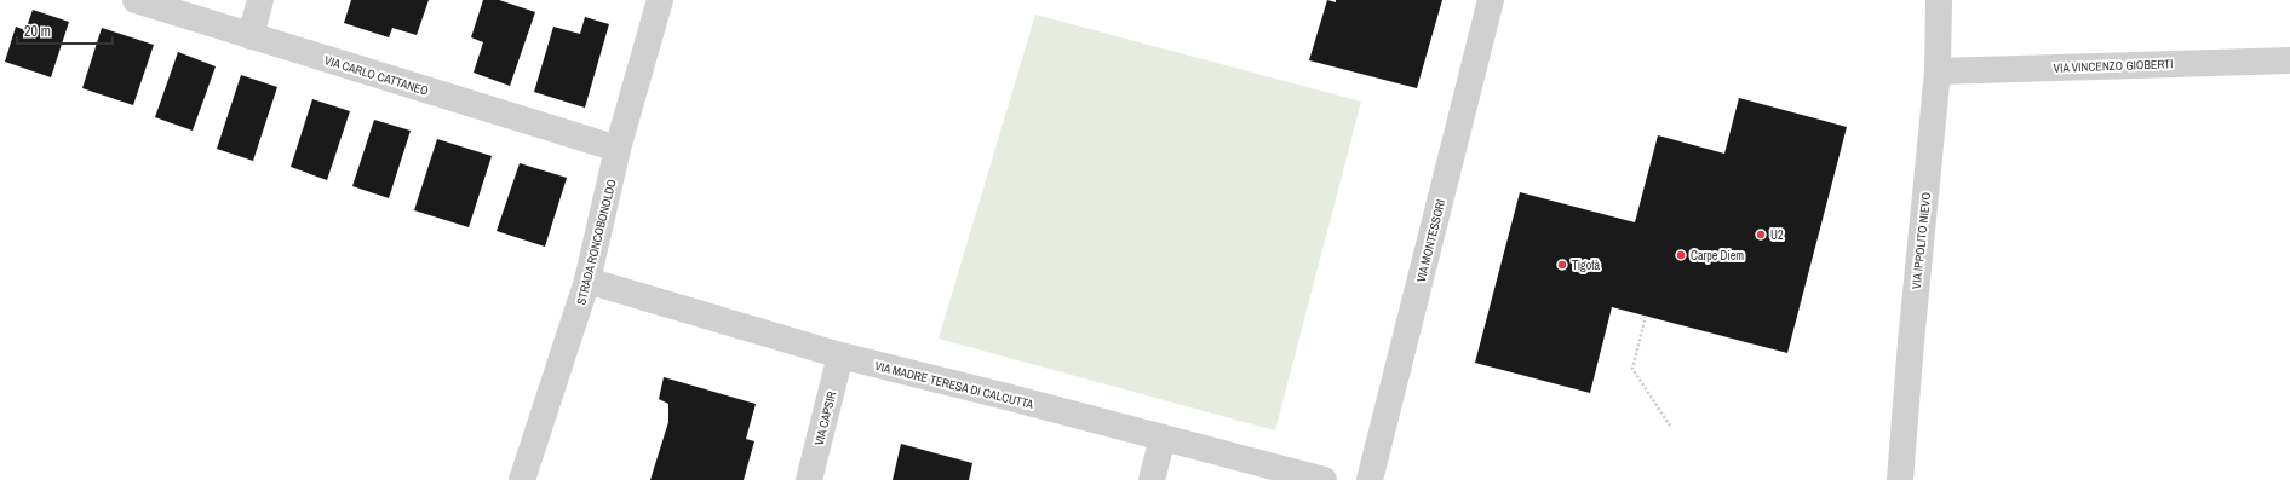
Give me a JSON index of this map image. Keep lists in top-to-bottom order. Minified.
{"streets":{"street":["VIA VINCENZO GIOBERTI","VIA CARLO CATTANEO","VIA MONTESSORI","VIA IPPOLITO NIEVO","STRADA RONCOBONOLDO","VIA MADRE TERESA DI CALCUTTA","VIA CAPSIR"]},"crossings":[["VIA VINCENZO GIOBERTI","VIA IPPOLITO NIEVO"],["VIA CARLO CATTANEO","STRADA RONCOBONOLDO"],["STRADA RONCOBONOLDO","VIA MADRE TERESA DI CALCUTTA"],["VIA MADRE TERESA DI CALCUTTA","VIA CAPSIR"]],"places":["U2","Carpe Diem","Tigotà"],"scale_bar":"20 m"}
